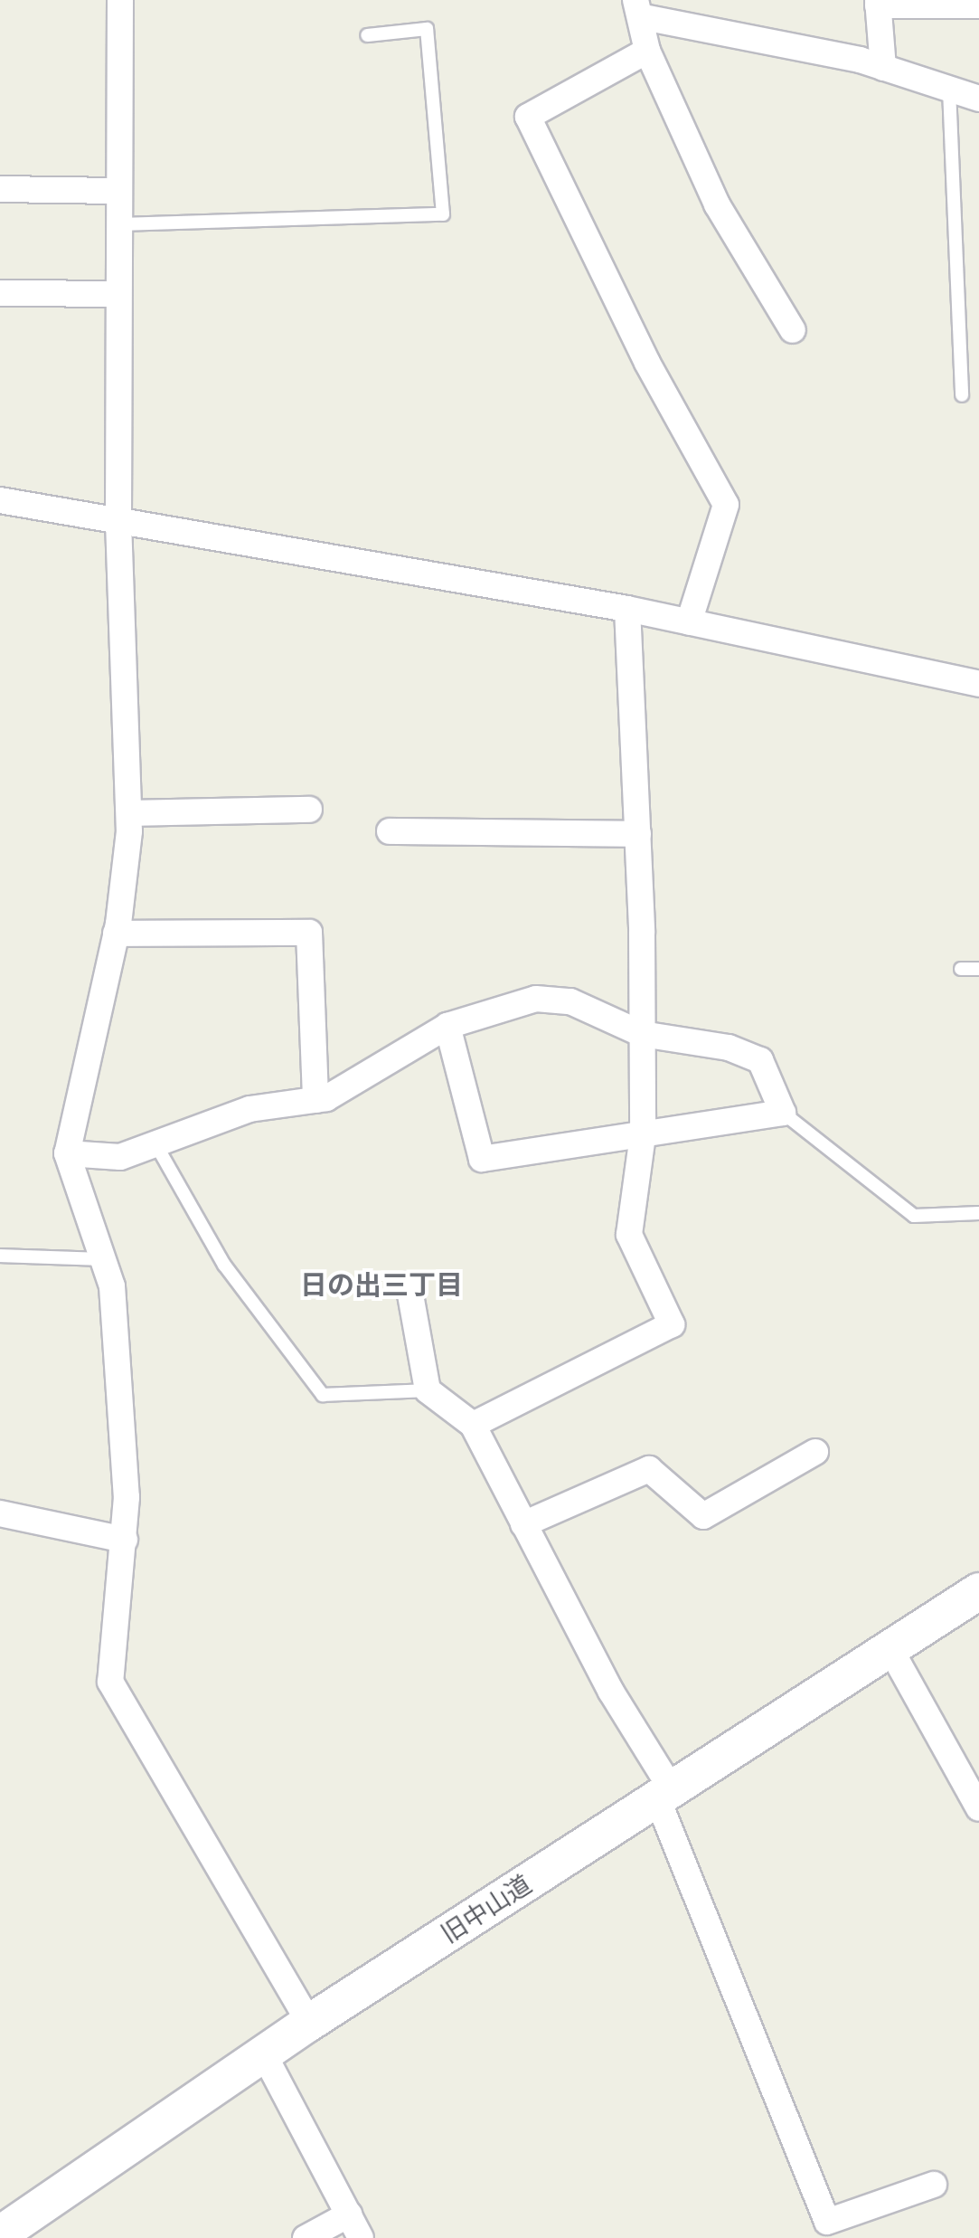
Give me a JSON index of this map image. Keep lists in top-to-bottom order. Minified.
{"streets":{"main road":["旧中山道"]},"districts":["日の出三丁目"]}
